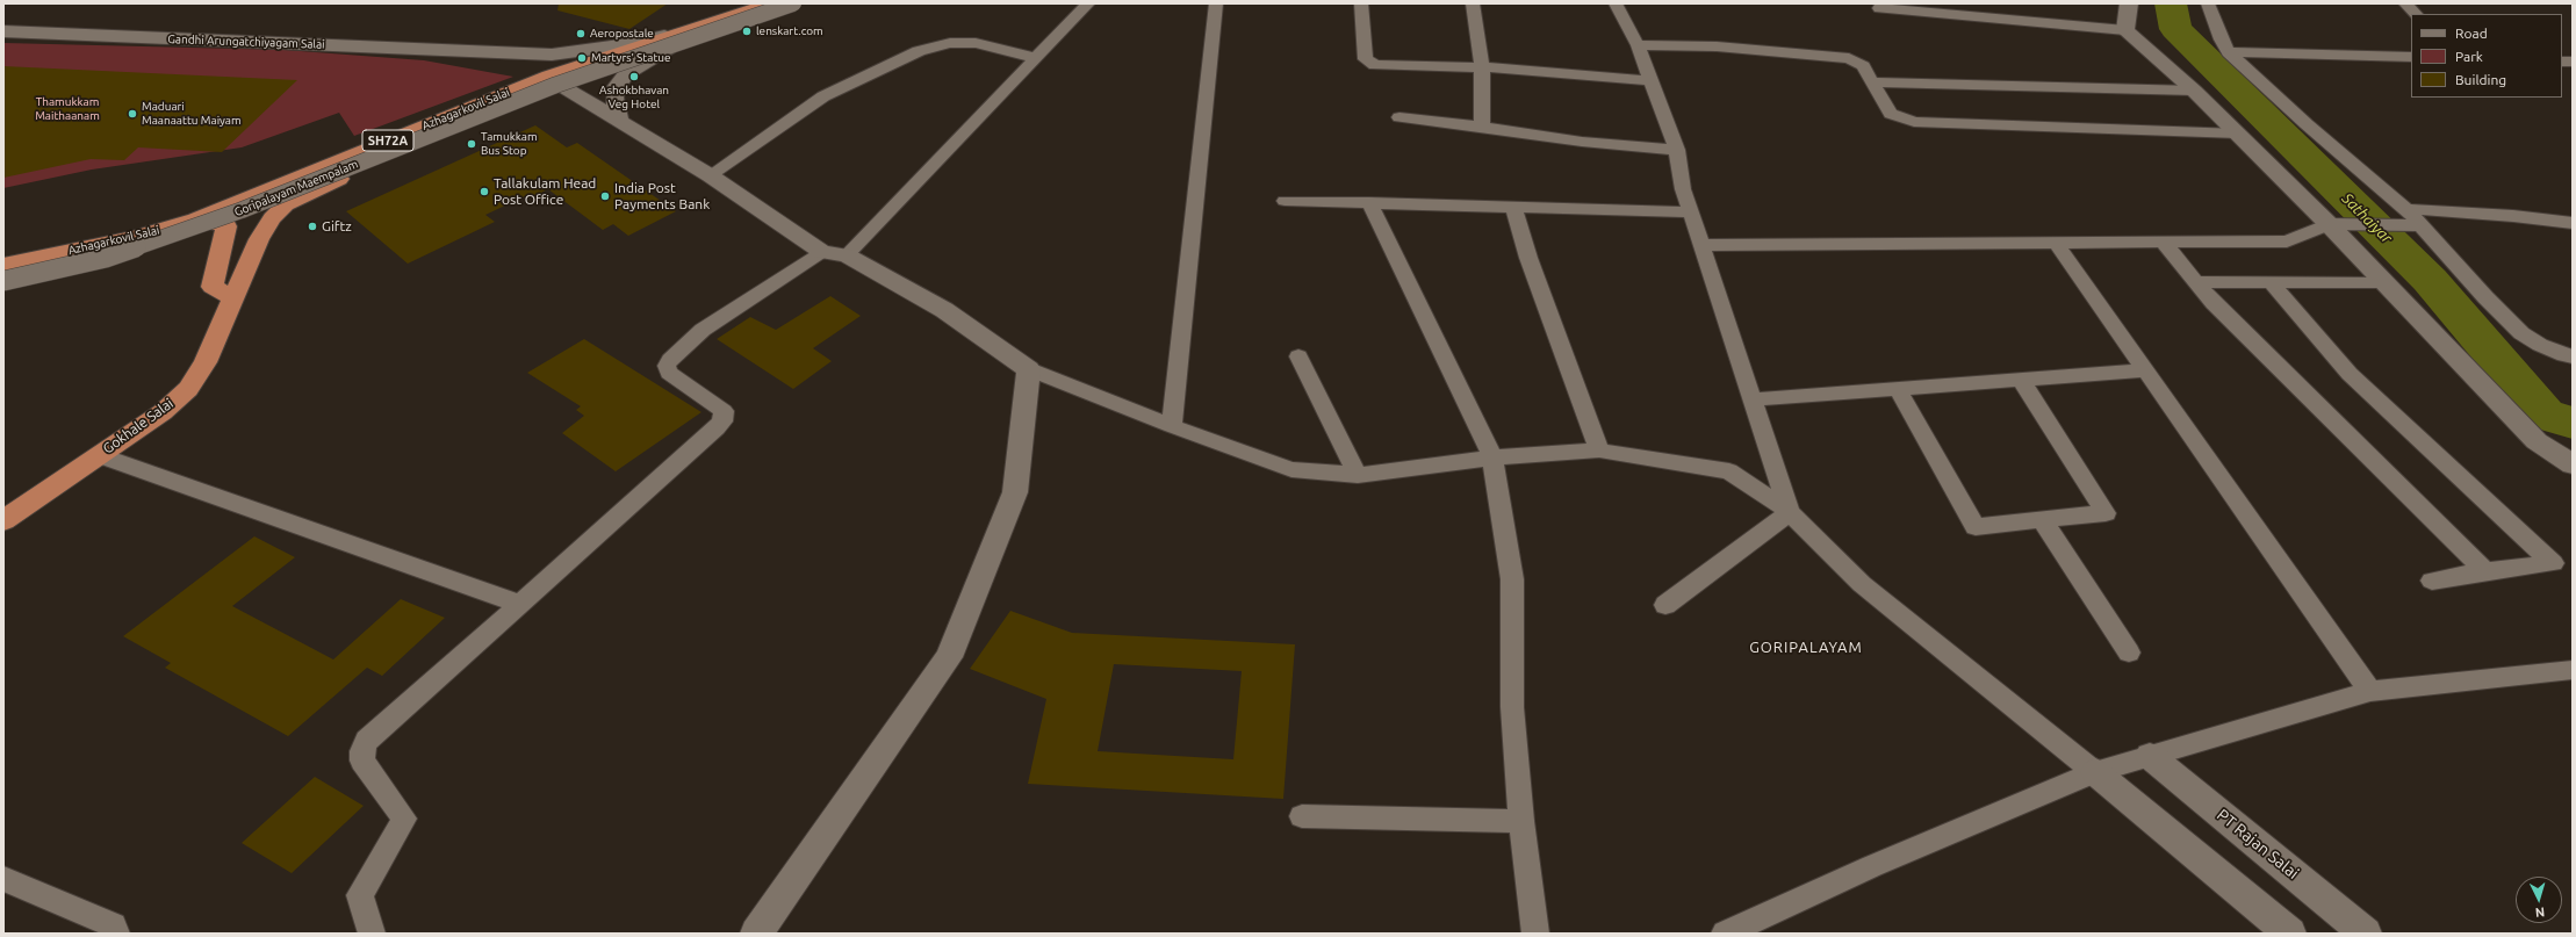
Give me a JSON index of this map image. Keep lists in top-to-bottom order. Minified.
{"streets":{"highway":["Azhagarkovil Salai","SH72A","Gokhale Salai"],"main road":["Gandhi Arungatchiyagam Salai","PT Rajan Salai"],"street":["Goripalayam Maempalam"]},"crossings":[["Gandhi Arungatchiyagam Salai","Azhagarkovil Salai"],["Azhagarkovil Salai","Gokhale Salai"]],"districts":["GORIPALAYAM"],"water":["Sathaiyar"],"parks":["Thamukkam Maithaanam"],"places":["lenskart.com","Aeropostale","Martyrs' Statue","Ashokbhavan Veg Hotel","Maduari Maanaattu Maiyam","Tamukkam Bus Stop","Tallakulam Head Post Office","India Post Payments Bank","Giftz"],"legend":["Road","Park","Building"],"north":"bottom"}
